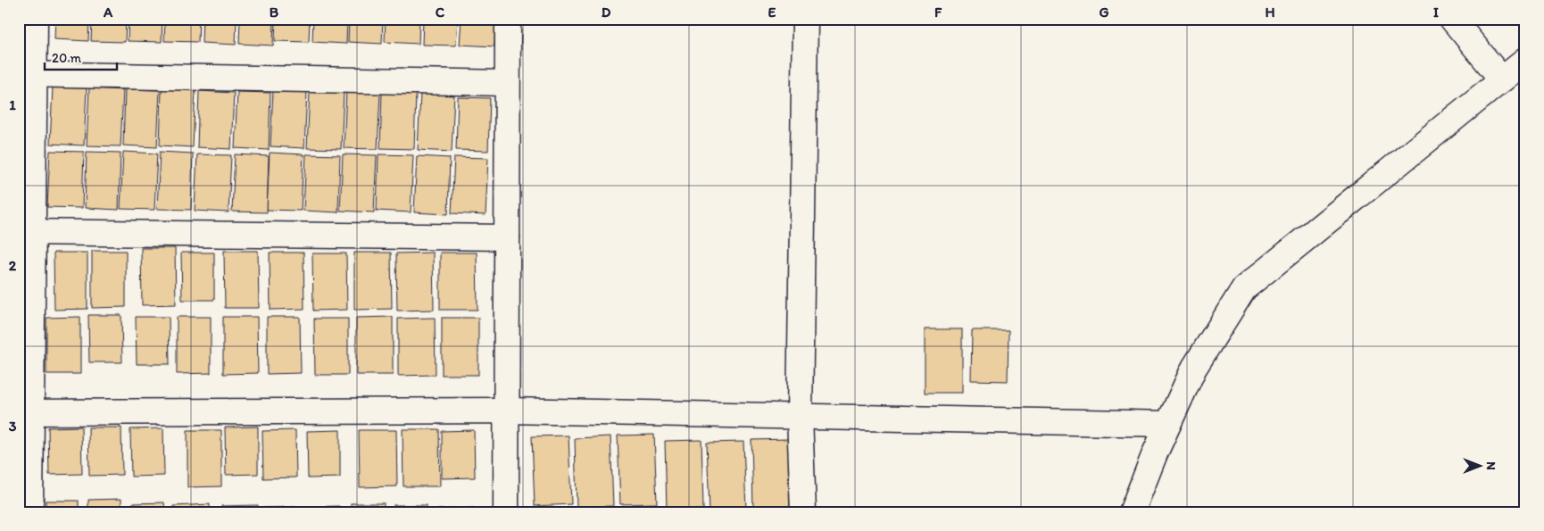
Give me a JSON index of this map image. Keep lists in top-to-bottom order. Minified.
{"scale_bar":"20 m","north":"right","grid":{"columns":["A","B","C","D","E","F","G","H","I"],"rows":["1","2","3"]}}
